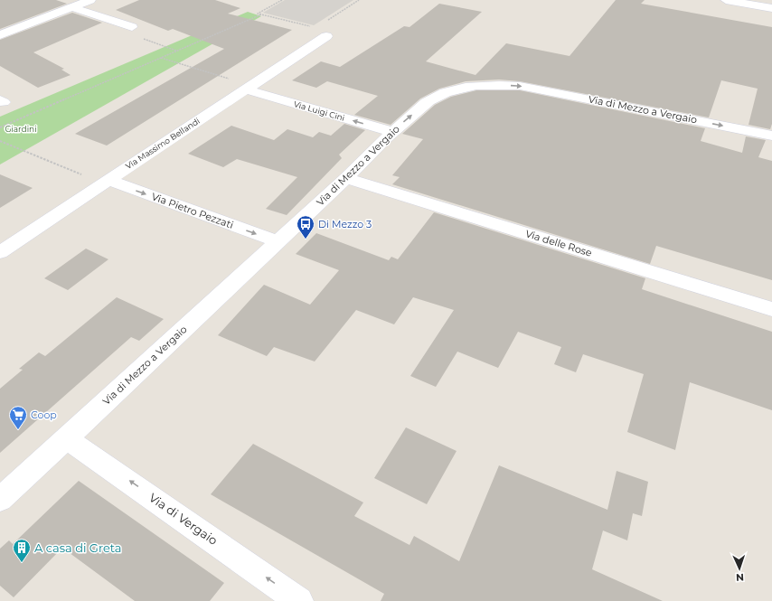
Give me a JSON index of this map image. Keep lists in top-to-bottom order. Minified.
{"streets":{"street":["Via di Mezzo a Vergaio","Via Luigi Cini","Via Massimo Bellandi","Via Pietro Pezzati","Via delle Rose","Via di Vergaio"]},"crossings":[["Via di Mezzo a Vergaio","Via Luigi Cini"],["Via di Mezzo a Vergaio","Via Pietro Pezzati"],["Via di Mezzo a Vergaio","Via delle Rose"],["Via di Mezzo a Vergaio","Via di Vergaio"],["Via Luigi Cini","Via Massimo Bellandi"],["Via Massimo Bellandi","Via Pietro Pezzati"]],"one_way":["Via di Mezzo a Vergaio","Via Luigi Cini","Via Pietro Pezzati","Via di Vergaio"],"parks":["Giardini"],"places":{"bus stop":["Di Mezzo 3"],"supermarket":["Coop"],"building":["A casa di Greta"]},"north":"bottom"}
